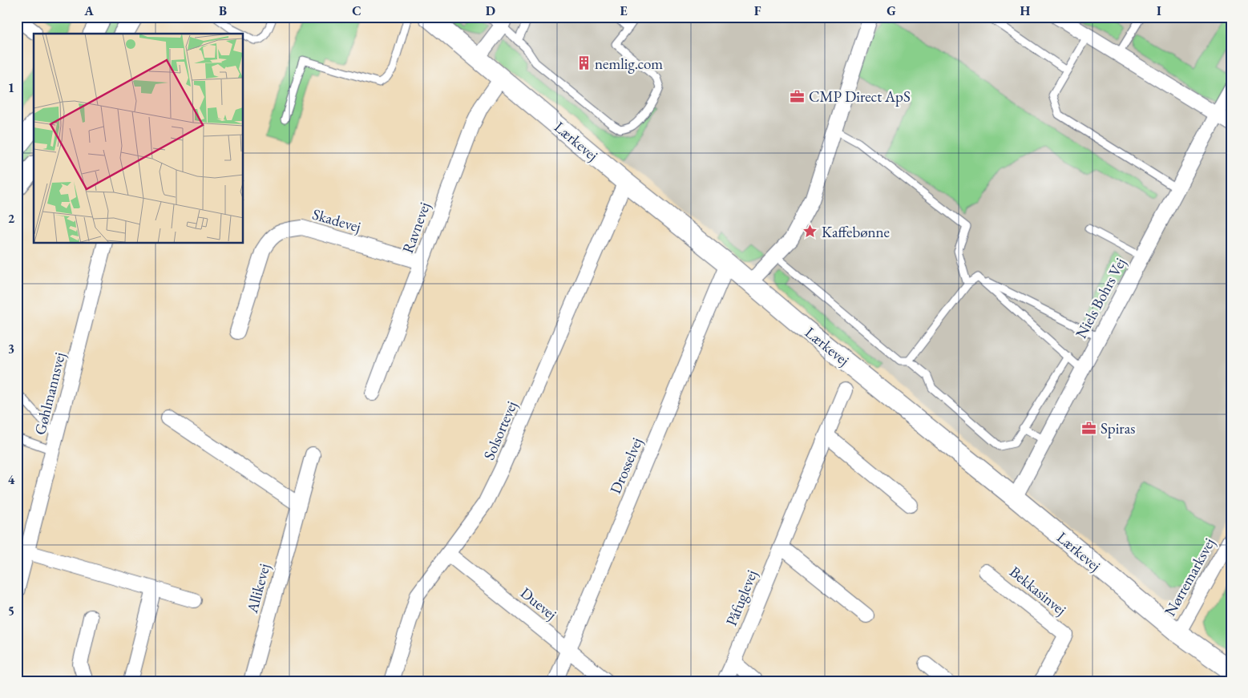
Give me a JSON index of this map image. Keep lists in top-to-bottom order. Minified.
{"streets":{"street":["Lærkevej","Skadevej","Ravnevej","Niels Bohrs Vej","Gøhlmannsvej","Solsortevej","Drosselvej","Nørremarksvej","Allikevej","Bekkasinvej","Påfuglevej","Duevej"]},"crossings":[["Lærkevej","Ravnevej"],["Lærkevej","Niels Bohrs Vej"],["Lærkevej","Solsortevej"],["Lærkevej","Drosselvej"],["Lærkevej","Nørremarksvej"],["Skadevej","Ravnevej"],["Solsortevej","Duevej"],["Drosselvej","Duevej"]],"places":{"building":["nemlig.com"],"office":["CMP Direct ApS","Spiras"],"place":["Kaffebønne"]},"grid":{"columns":["A","B","C","D","E","F","G","H","I"],"rows":["1","2","3","4","5"]}}
